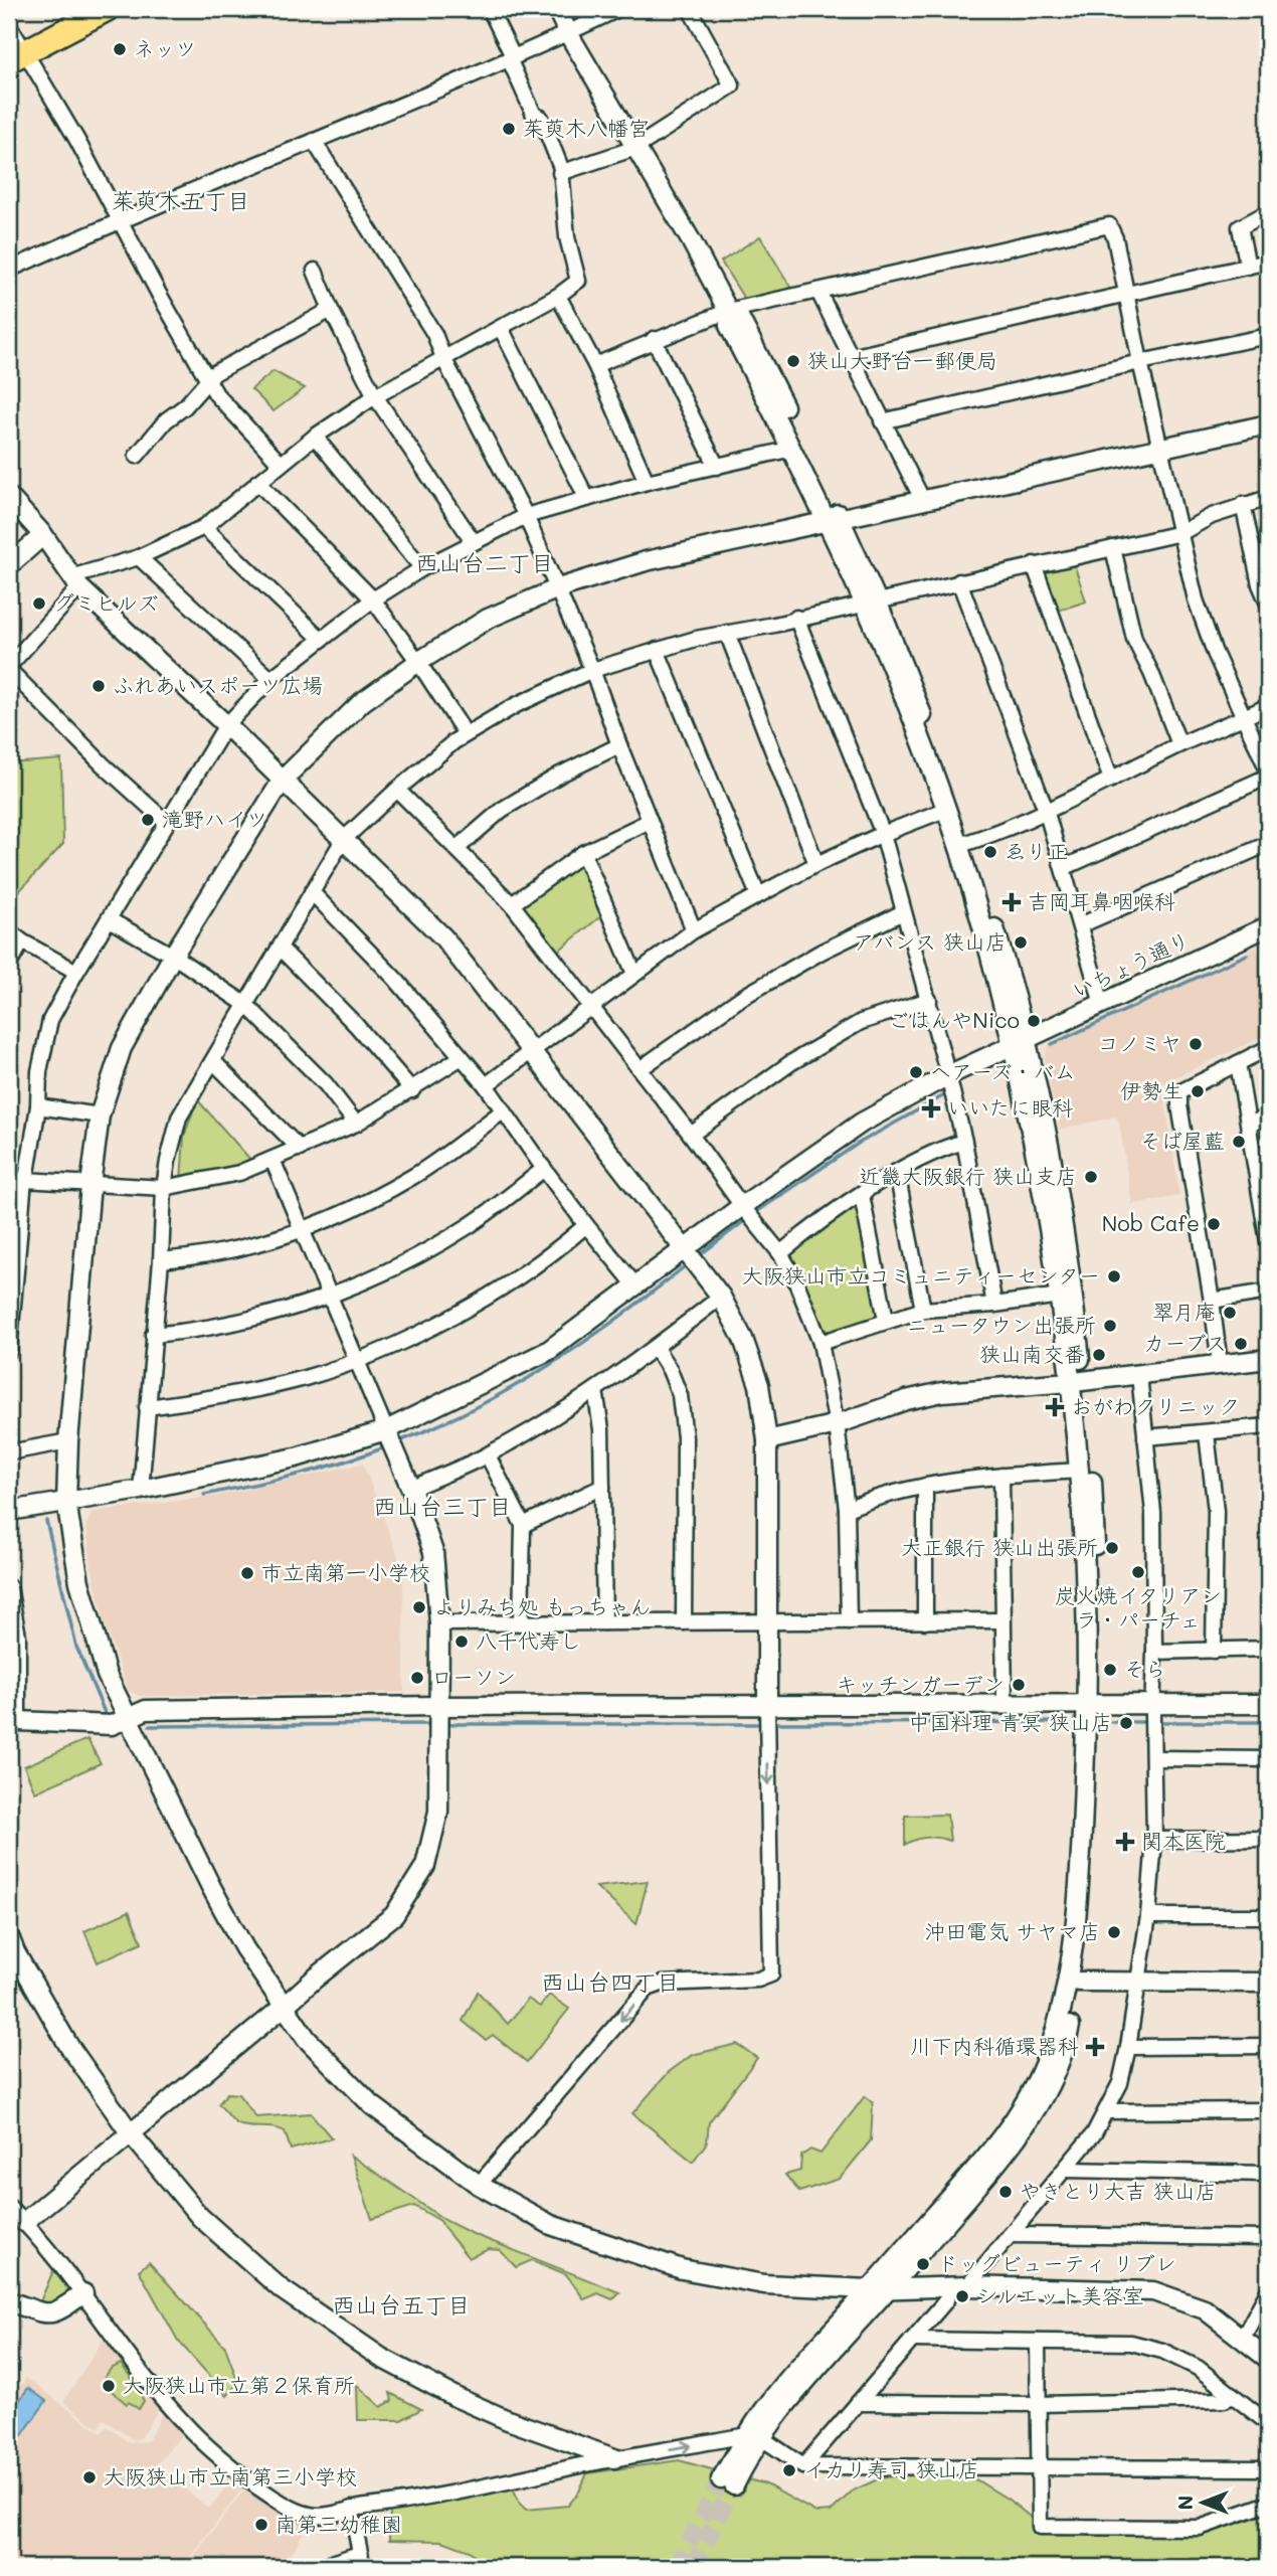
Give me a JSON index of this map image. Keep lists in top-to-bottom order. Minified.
{"streets":{"street":["いちょう通り"]},"districts":["茱萸木五丁目","西山台二丁目","西山台三丁目","西山台四丁目","西山台五丁目"],"places":{"other":["ネッツ","茱萸木八幡宮","狭山大野台一郵便局","グミヒルズ","ふれあいスポーツ広場","滝野ハイツ","ゑり正","アバンス 狭山店","ごはんやNico","コノミヤ","ヘアーズ・バム","伊勢生","そば屋藍","近畿大阪銀行 狭山支店","Nob Cafe","大阪狭山市立コミュニティーセンター","翠月庵","ニュータウン出張所","カーブス","狭山南交番","大正銀行 狭山出張所","炭火焼イタリアン ラ・パーチェ","市立南第一小学校","よりみち処 もっちゃん","八千代寿し","そら","ローソン","キッチンガーデン","中国料理 青冥 狭山店","沖田電気 サヤマ店","やきとり大吉 狭山店","ドッグビューティ リブレ","シルエット美容室","大阪狭山市立第２保育所","イカリ寿司 狭山店","大阪狭山市立南第三小学校","南第三幼稚園"],"health":["吉岡耳鼻咽喉科","いいたに眼科","おがわクリニック","関本医院","川下内科循環器科"]},"north":"left"}
